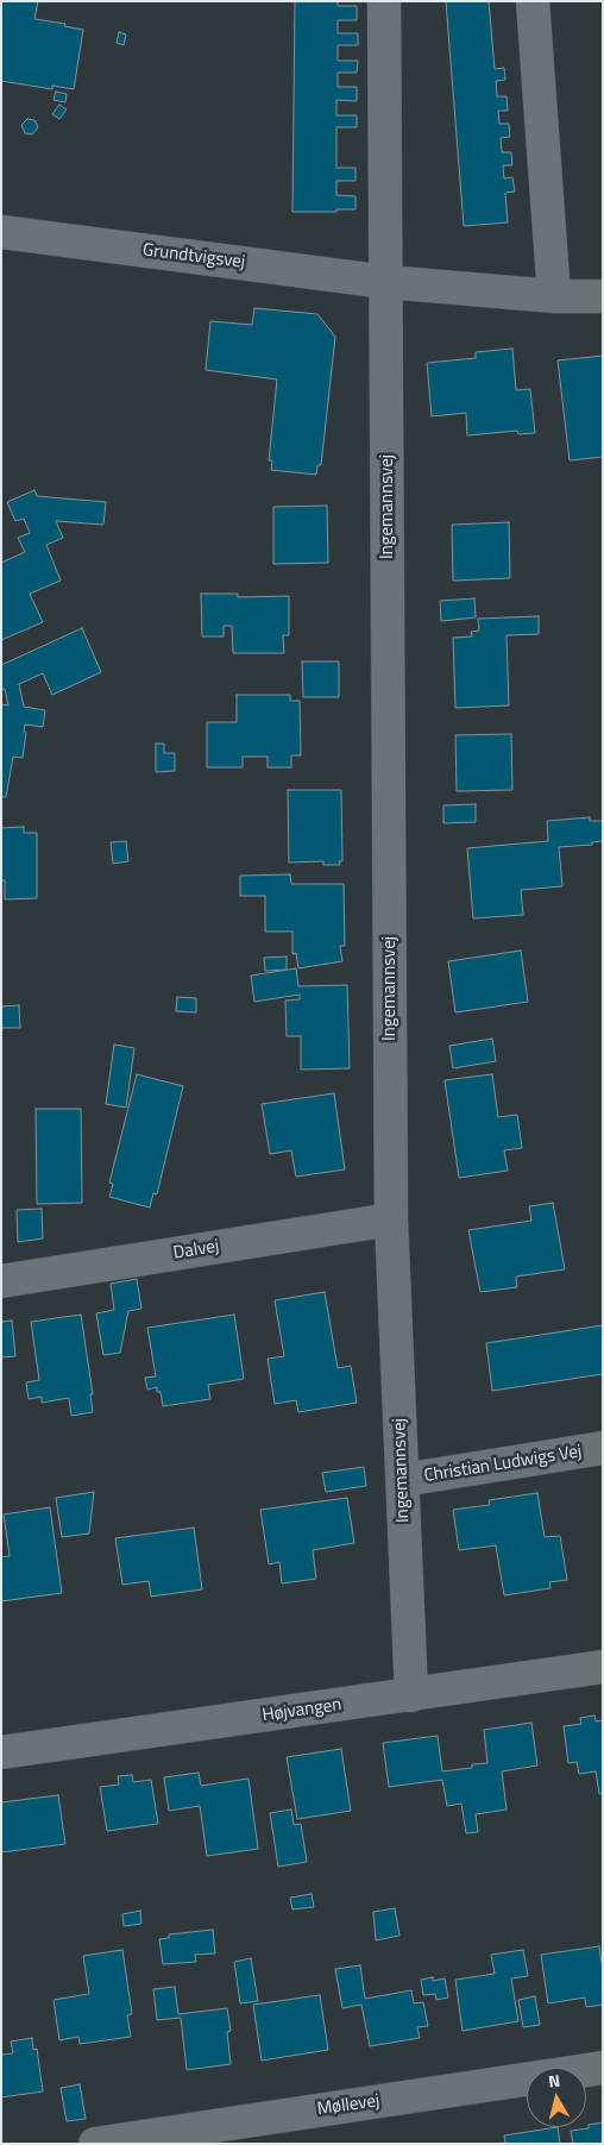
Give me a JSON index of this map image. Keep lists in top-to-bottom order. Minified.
{"streets":{"street":["Grundtvigsvej","Ingemannsvej","Dalvej","Christian Ludwigs Vej","Højvangen","Møllevej"]},"crossings":[["Grundtvigsvej","Ingemannsvej"],["Ingemannsvej","Dalvej"],["Ingemannsvej","Christian Ludwigs Vej"],["Ingemannsvej","Højvangen"]],"north":"top"}
